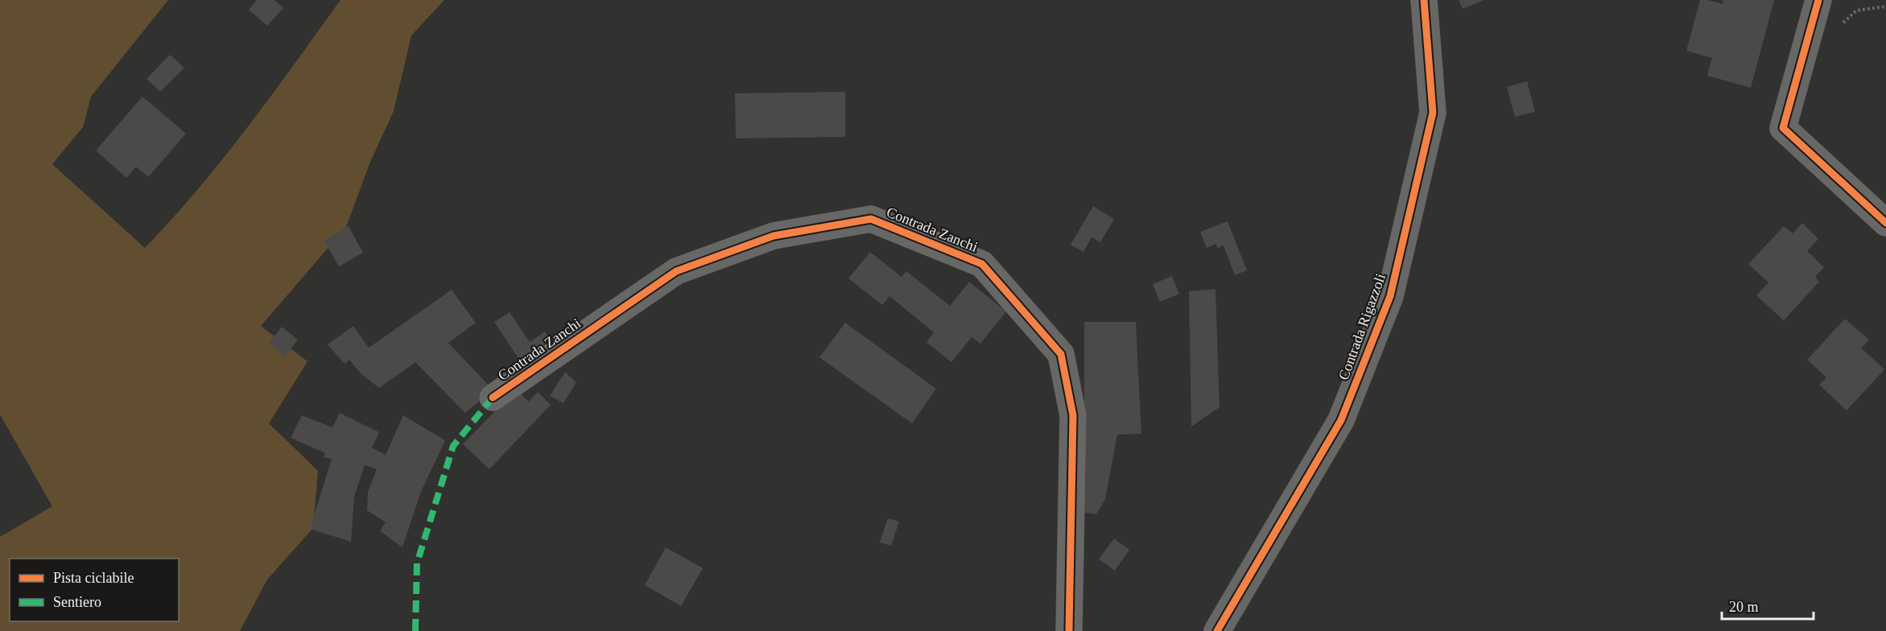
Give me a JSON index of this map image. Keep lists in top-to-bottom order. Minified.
{"streets":{"street":["Contrada Zanchi","Contrada Rigazzoli"]},"legend":["Pista ciclabile","Sentiero"],"scale_bar":"20 m"}
